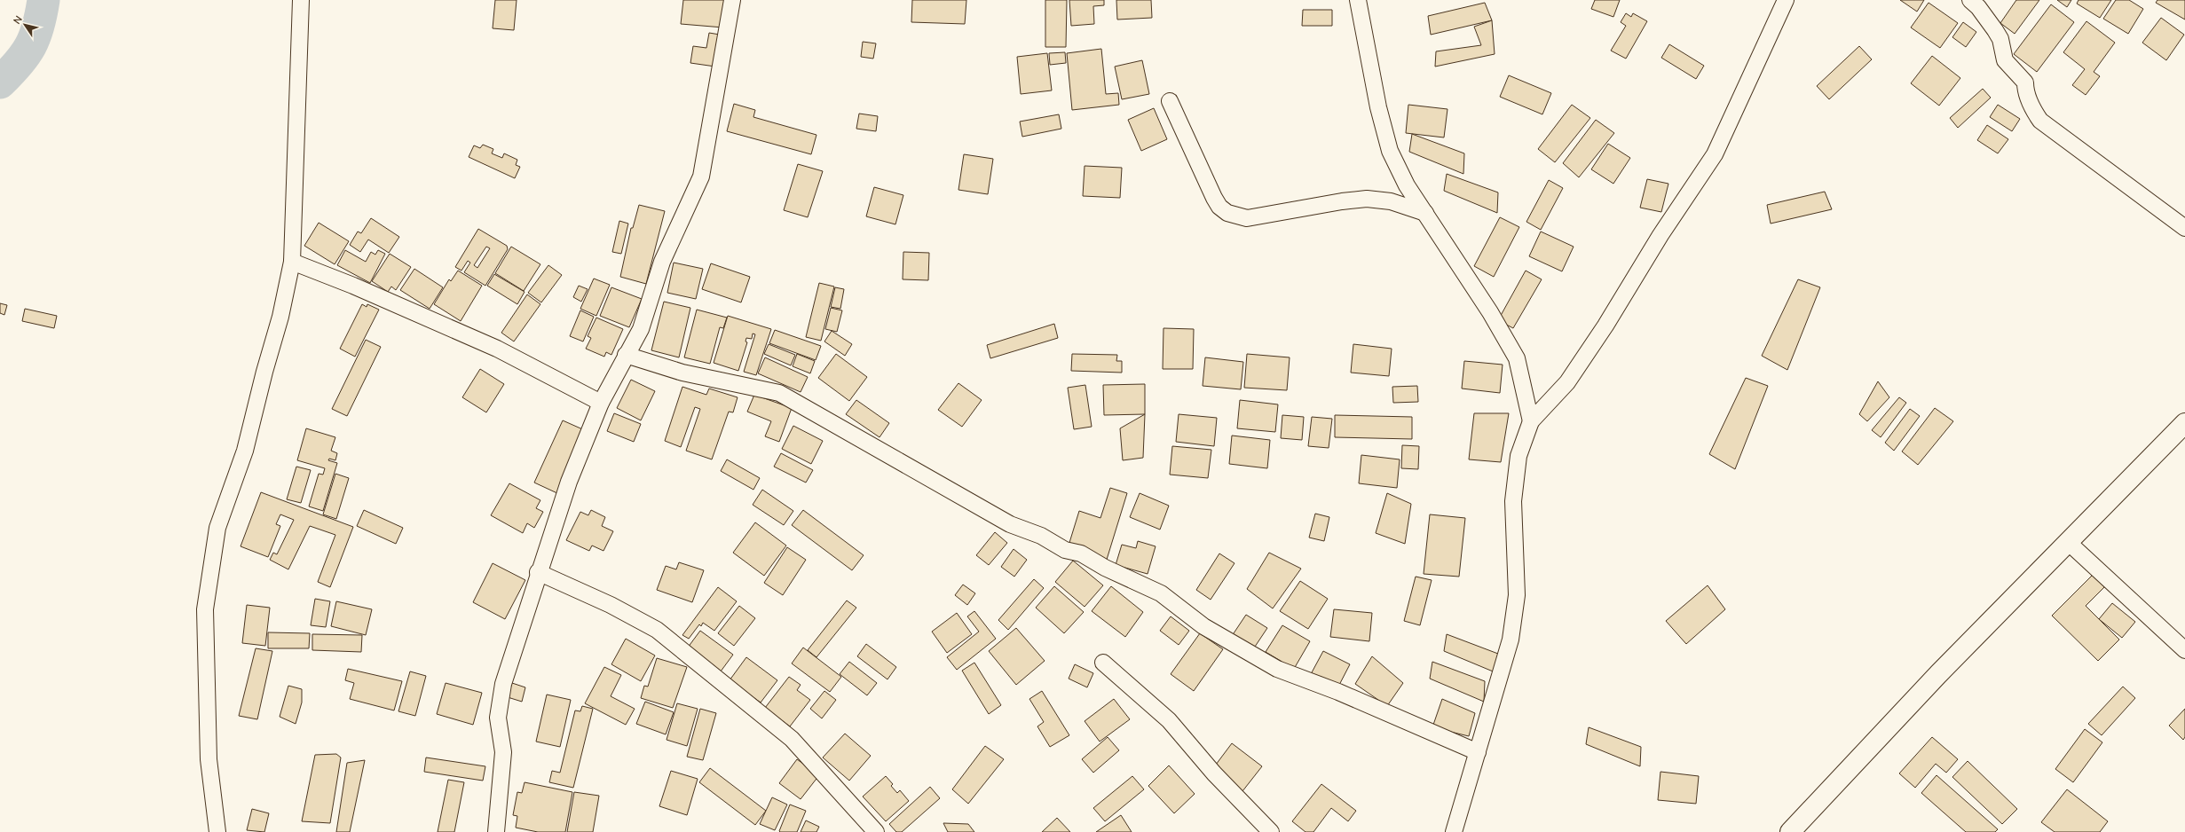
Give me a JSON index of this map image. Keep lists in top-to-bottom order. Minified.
{"north":"top left"}
